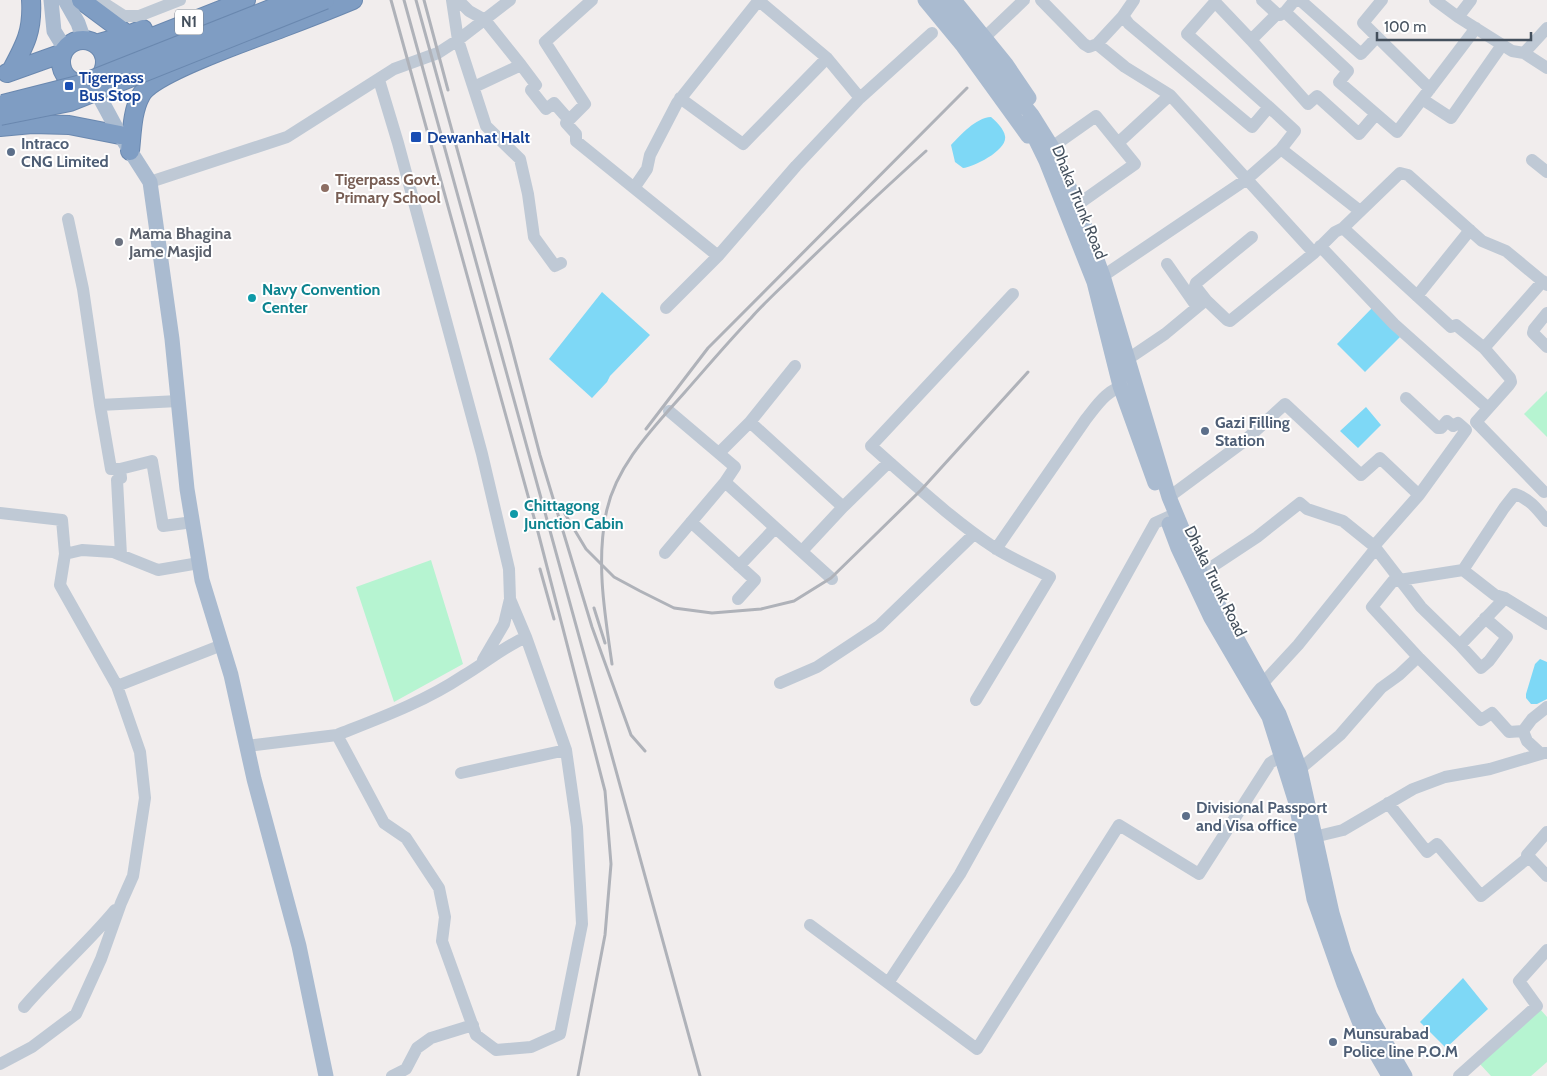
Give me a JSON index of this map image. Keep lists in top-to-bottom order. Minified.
{"streets":{"highway":["N1"],"main road":["Dhaka Trunk Road"]},"places":{"transit":["Tigerpass Bus Stop","Dewanhat Halt"],"other":["Intraco CNG Limited","Tigerpass Govt. Primary School","Mama Bhagina Jame Masjid","Navy Convention Center","Gazi Filling Station","Chittagong Junction Cabin","Divisional Passport and Visa office","Munsurabad Police line P.O.M"]},"scale_bar":"100 m"}
